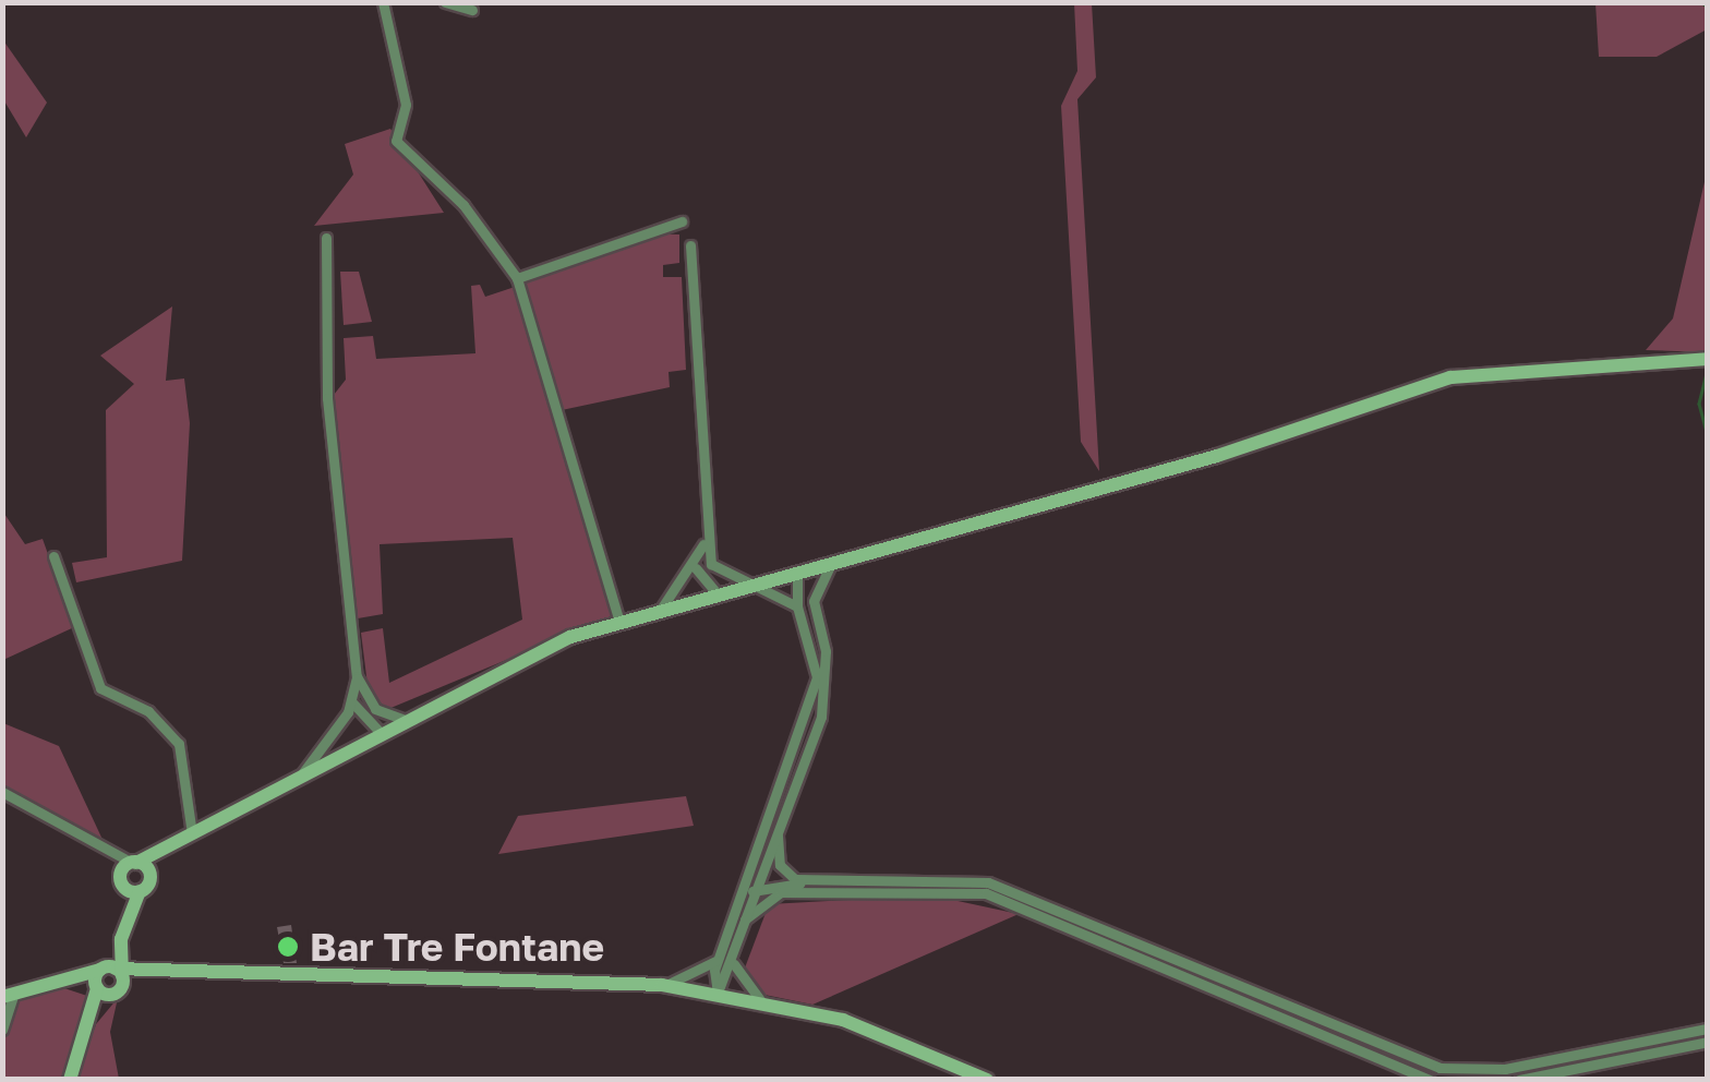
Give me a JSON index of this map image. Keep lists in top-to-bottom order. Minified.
{"places":["Bar Tre Fontane"]}
